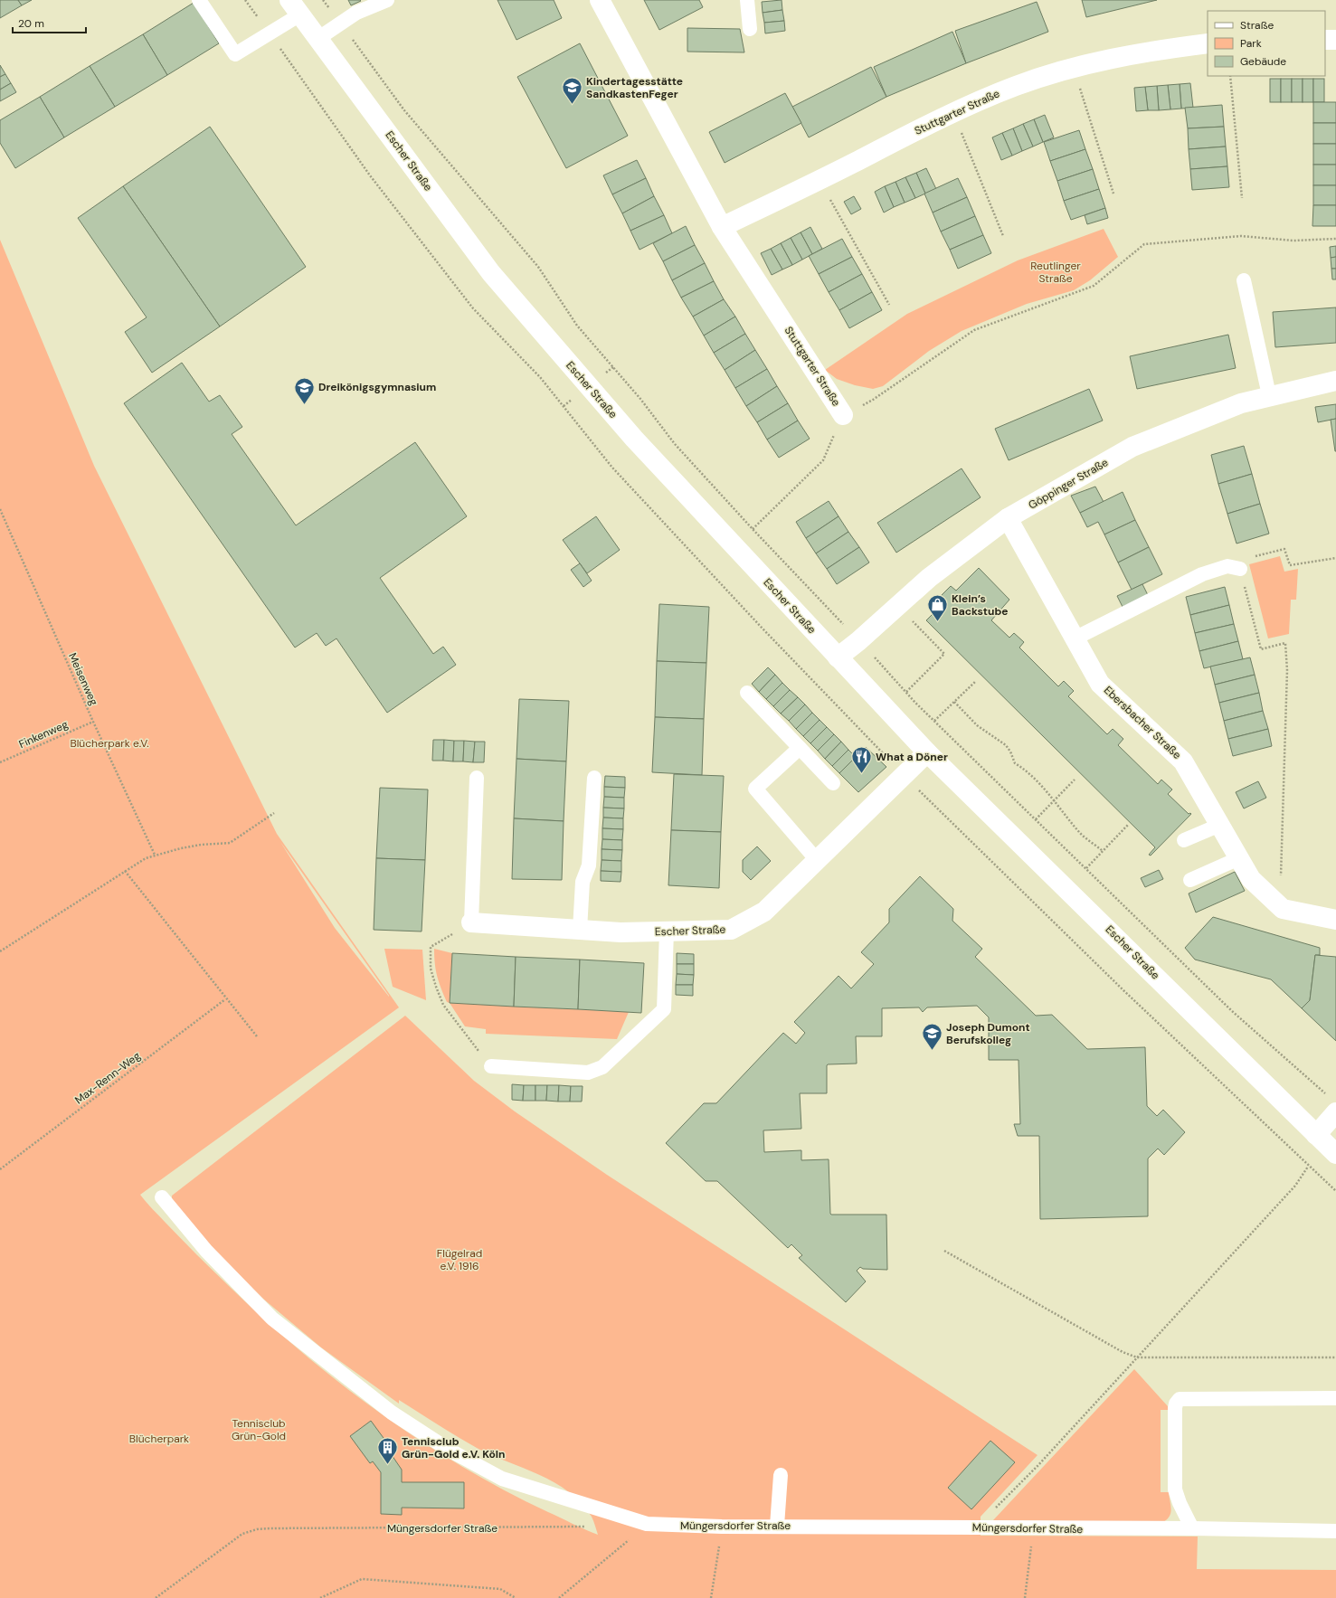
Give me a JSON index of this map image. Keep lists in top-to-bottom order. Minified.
{"streets":{"street":["Stuttgarter Straße","Escher Straße","Göppinger Straße","Ebersbacher Straße"],"lane":["Müngersdorfer Straße"],"path":["Meisenweg","Finkenweg","Max-Renn-Weg"]},"crossings":[["Escher Straße","Göppinger Straße"],["Göppinger Straße","Ebersbacher Straße"],["Meisenweg","Finkenweg"]],"parks":["Reutlinger Straße","Blücherpark e.V.","Flügelrad e.V. 1916","Tennisclub Grün-Gold","Blücherpark"],"places":{"school or university":["Kindertagesstätte SandkastenFeger","Dreikönigsgymnasium","Joseph Dumont Berufskolleg"],"shop":["Klein’s Backstube"],"restaurant":["What a Döner"],"building":["Tennisclub Grün-Gold e.V. Köln"]},"legend":["Straße","Park","Gebäude"],"scale_bar":"20 m"}
